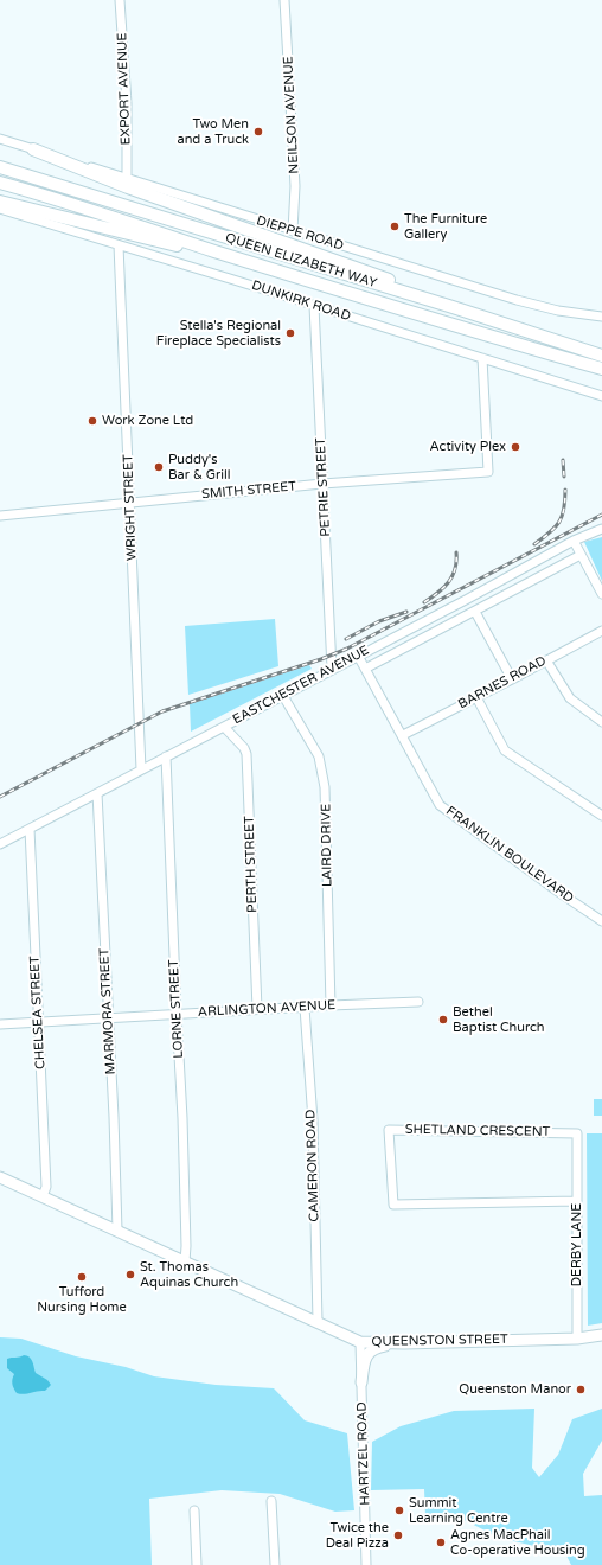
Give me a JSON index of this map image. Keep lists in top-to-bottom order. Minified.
{"streets":{"highway":["QUEEN ELIZABETH WAY"],"main road":["QUEENSTON STREET"],"street":["EXPORT AVENUE","NEILSON AVENUE","DIEPPE ROAD","DUNKIRK ROAD","PETRIE STREET","SMITH STREET","WRIGHT STREET","BARNES ROAD","EASTCHESTER AVENUE","LAIRD DRIVE","FRANKLIN BOULEVARD","PERTH STREET","LORNE STREET","ARLINGTON AVENUE","MARMORA STREET","CHELSEA STREET","SHETLAND CRESCENT","CAMERON ROAD","DERBY LANE","HARTZEL ROAD"]},"crossings":[["EXPORT AVENUE","DIEPPE ROAD"],["NEILSON AVENUE","DIEPPE ROAD"],["DUNKIRK ROAD","PETRIE STREET"],["DUNKIRK ROAD","SMITH STREET"],["DUNKIRK ROAD","WRIGHT STREET"],["PETRIE STREET","SMITH STREET"],["PETRIE STREET","EASTCHESTER AVENUE"],["SMITH STREET","WRIGHT STREET"],["WRIGHT STREET","EASTCHESTER AVENUE"],["BARNES ROAD","FRANKLIN BOULEVARD"],["EASTCHESTER AVENUE","LAIRD DRIVE"],["EASTCHESTER AVENUE","FRANKLIN BOULEVARD"],["EASTCHESTER AVENUE","PERTH STREET"],["EASTCHESTER AVENUE","LORNE STREET"],["EASTCHESTER AVENUE","MARMORA STREET"],["EASTCHESTER AVENUE","CHELSEA STREET"],["LAIRD DRIVE","ARLINGTON AVENUE"],["PERTH STREET","ARLINGTON AVENUE"],["LORNE STREET","ARLINGTON AVENUE"],["LORNE STREET","QUEENSTON STREET"],["ARLINGTON AVENUE","MARMORA STREET"],["ARLINGTON AVENUE","CHELSEA STREET"],["ARLINGTON AVENUE","CAMERON ROAD"],["MARMORA STREET","QUEENSTON STREET"],["CHELSEA STREET","QUEENSTON STREET"],["SHETLAND CRESCENT","DERBY LANE"],["CAMERON ROAD","QUEENSTON STREET"],["DERBY LANE","QUEENSTON STREET"],["QUEENSTON STREET","HARTZEL ROAD"]],"places":["Two Men and a Truck","The Furniture Gallery","Stella's Regional Fireplace Specialists","Work Zone Ltd","Activity Plex","Puddy's Bar & Grill","Bethel Baptist Church","St. Thomas Aquinas Church","Tufford Nursing Home","Queenston Manor","Summit Learning Centre","Twice the Deal Pizza","Agnes MacPhail Co-operative Housing"]}
